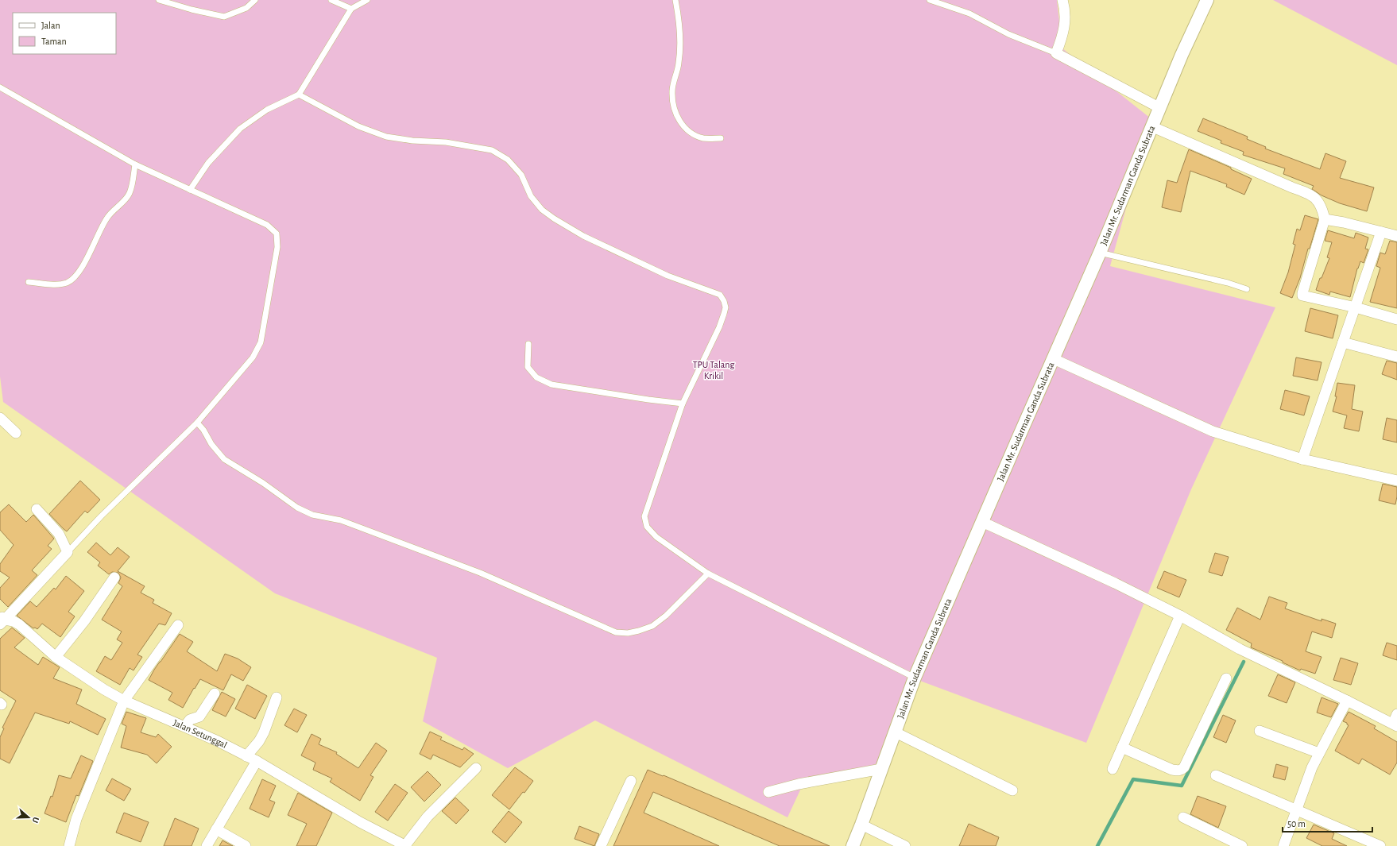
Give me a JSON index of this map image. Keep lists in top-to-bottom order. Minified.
{"streets":{"street":["Jalan Mr. Sudarman Ganda Subrata","Jalan Setunggal"]},"parks":["TPU Talang Krikil"],"legend":["Jalan","Taman"],"scale_bar":"50 m","north":"right"}
